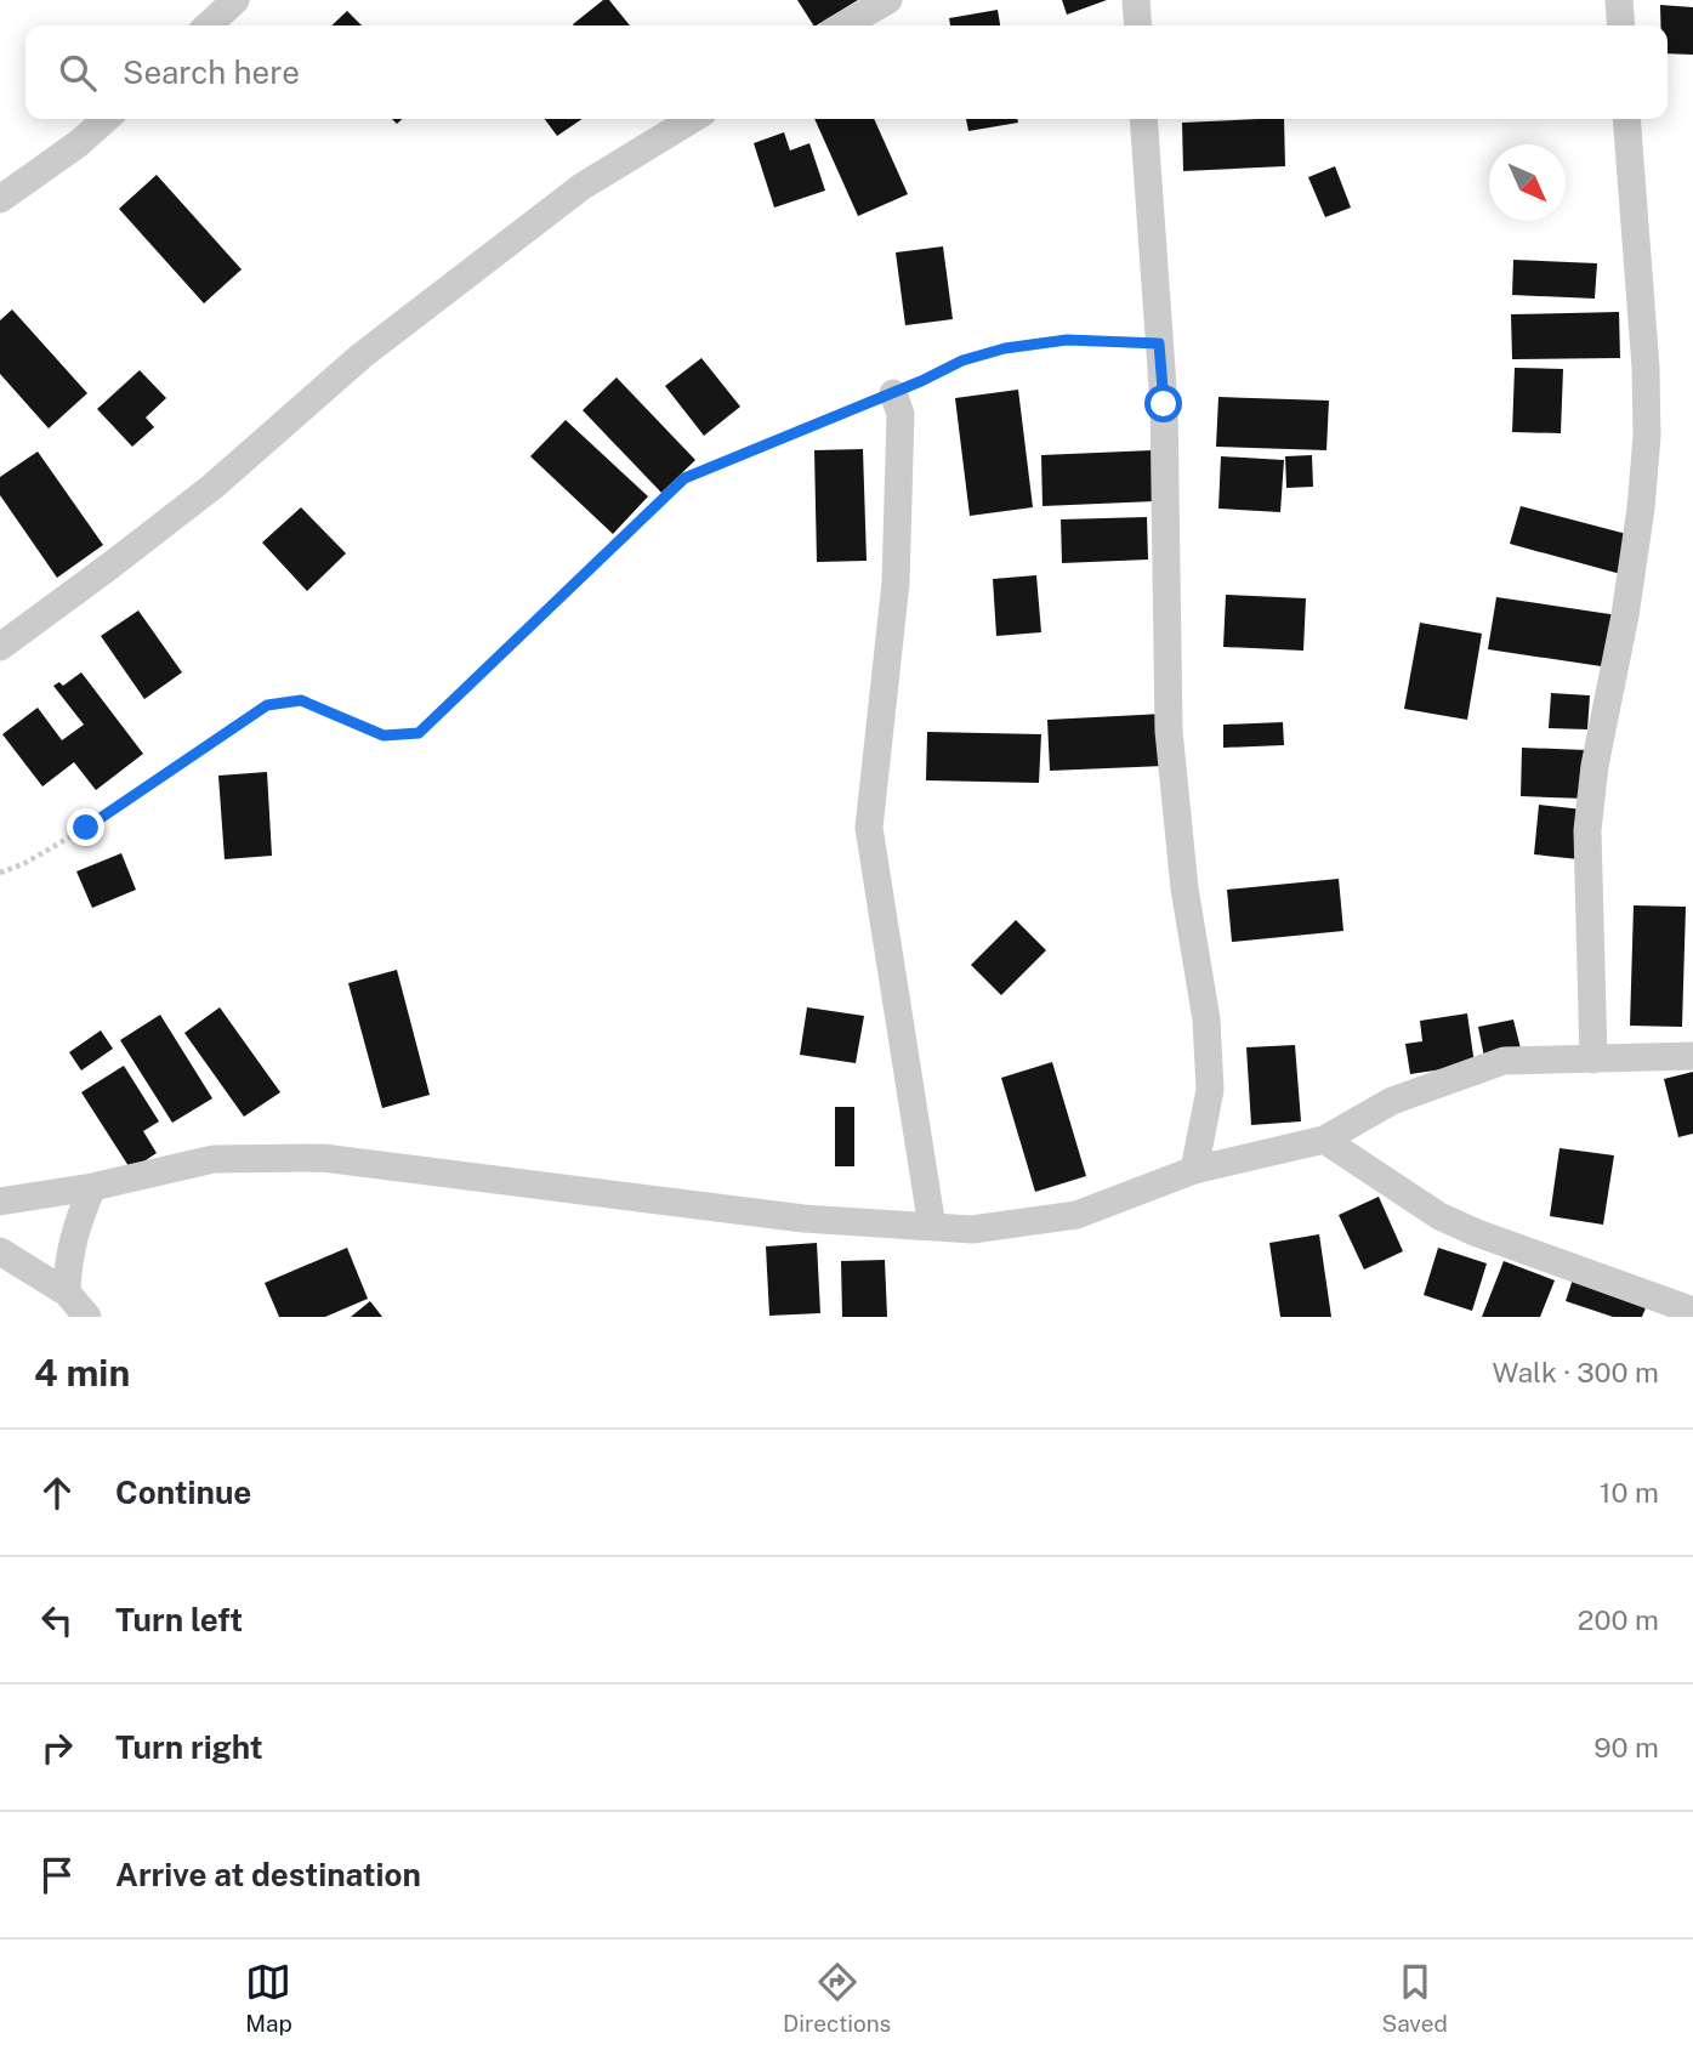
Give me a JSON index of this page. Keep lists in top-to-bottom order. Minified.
{"north":"bottom right","page":{"search":"Search here","heading":["4 min","Walk · 300 m"],"list":[["Continue","10 m"],["Turn left","200 m"],["Turn right","90 m"],"Arrive at destination"],"nav":["Map","Directions","Saved"]}}
